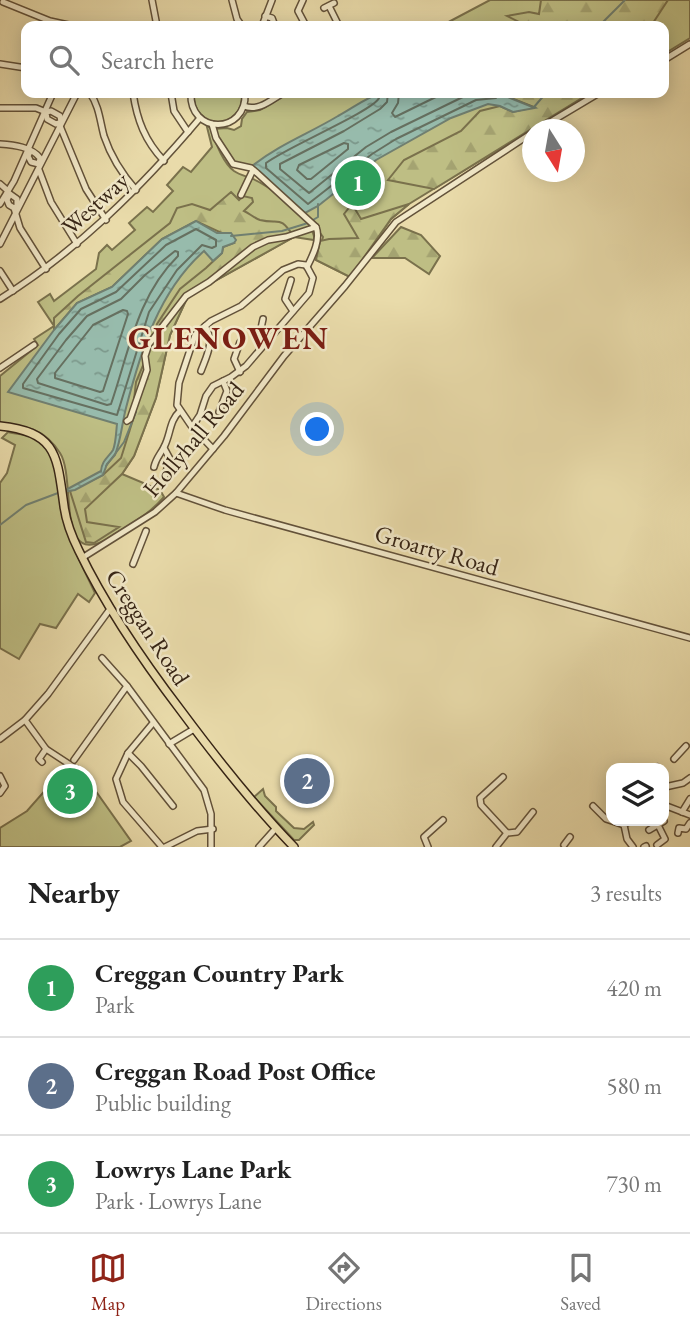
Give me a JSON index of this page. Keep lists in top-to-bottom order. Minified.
{"streets":{"main road":["Creggan Road"],"street":["Westway","Hollyhall Road","Groarty Road"]},"crossings":[["Hollyhall Road","Groarty Road"],["Hollyhall Road","Creggan Road"]],"districts":["GLENOWEN"],"north":"bottom","page":{"search":"Search here","pins":["1","2","3"],"heading":["Nearby","3 results"],"list":[{"mark":"1","name":"Creggan Country Park","note":"Park","value":"420 m"},{"mark":"2","name":"Creggan Road Post Office","note":"Public building","value":"580 m"},{"mark":"3","name":"Lowrys Lane Park","note":"Park · Lowrys Lane","value":"730 m"}],"nav":["Map","Directions","Saved"]}}
